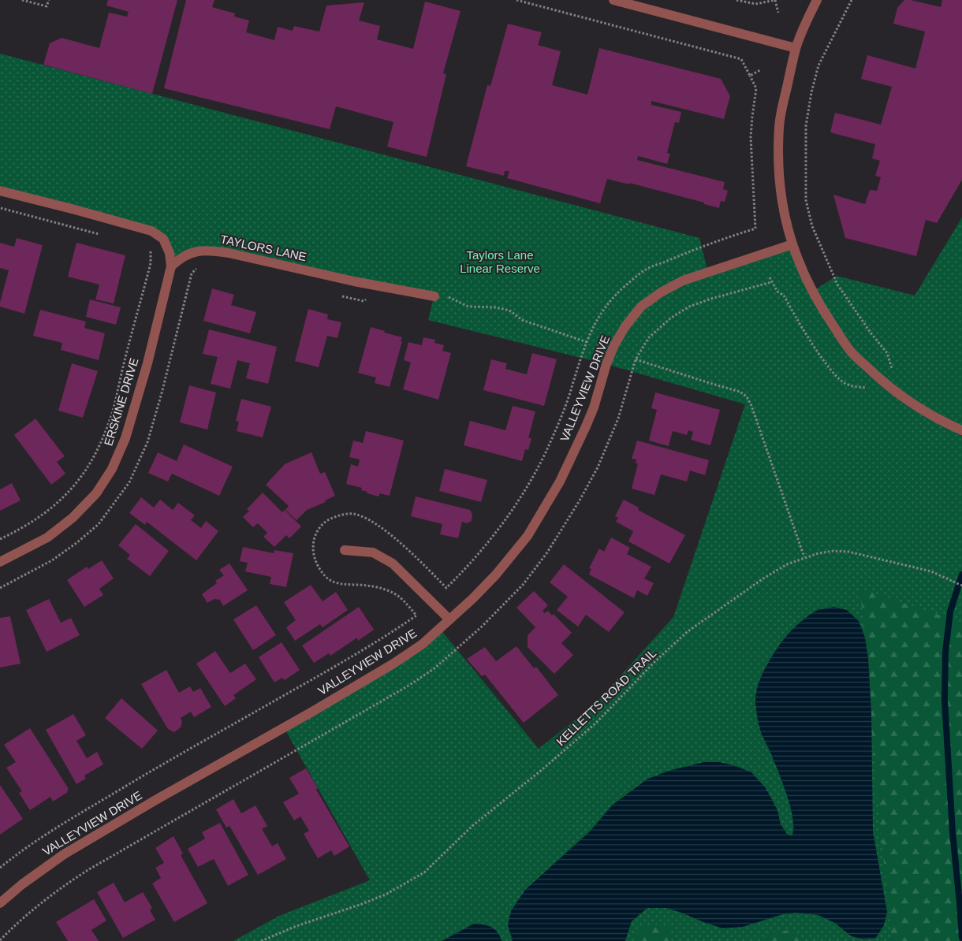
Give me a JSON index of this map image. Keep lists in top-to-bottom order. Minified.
{"streets":{"street":["TAYLORS LANE","VALLEYVIEW DRIVE","ERSKINE DRIVE"],"path":["KELLETTS ROAD TRAIL"]},"crossings":[["TAYLORS LANE","ERSKINE DRIVE"]],"parks":["Taylors Lane Linear Reserve"]}
